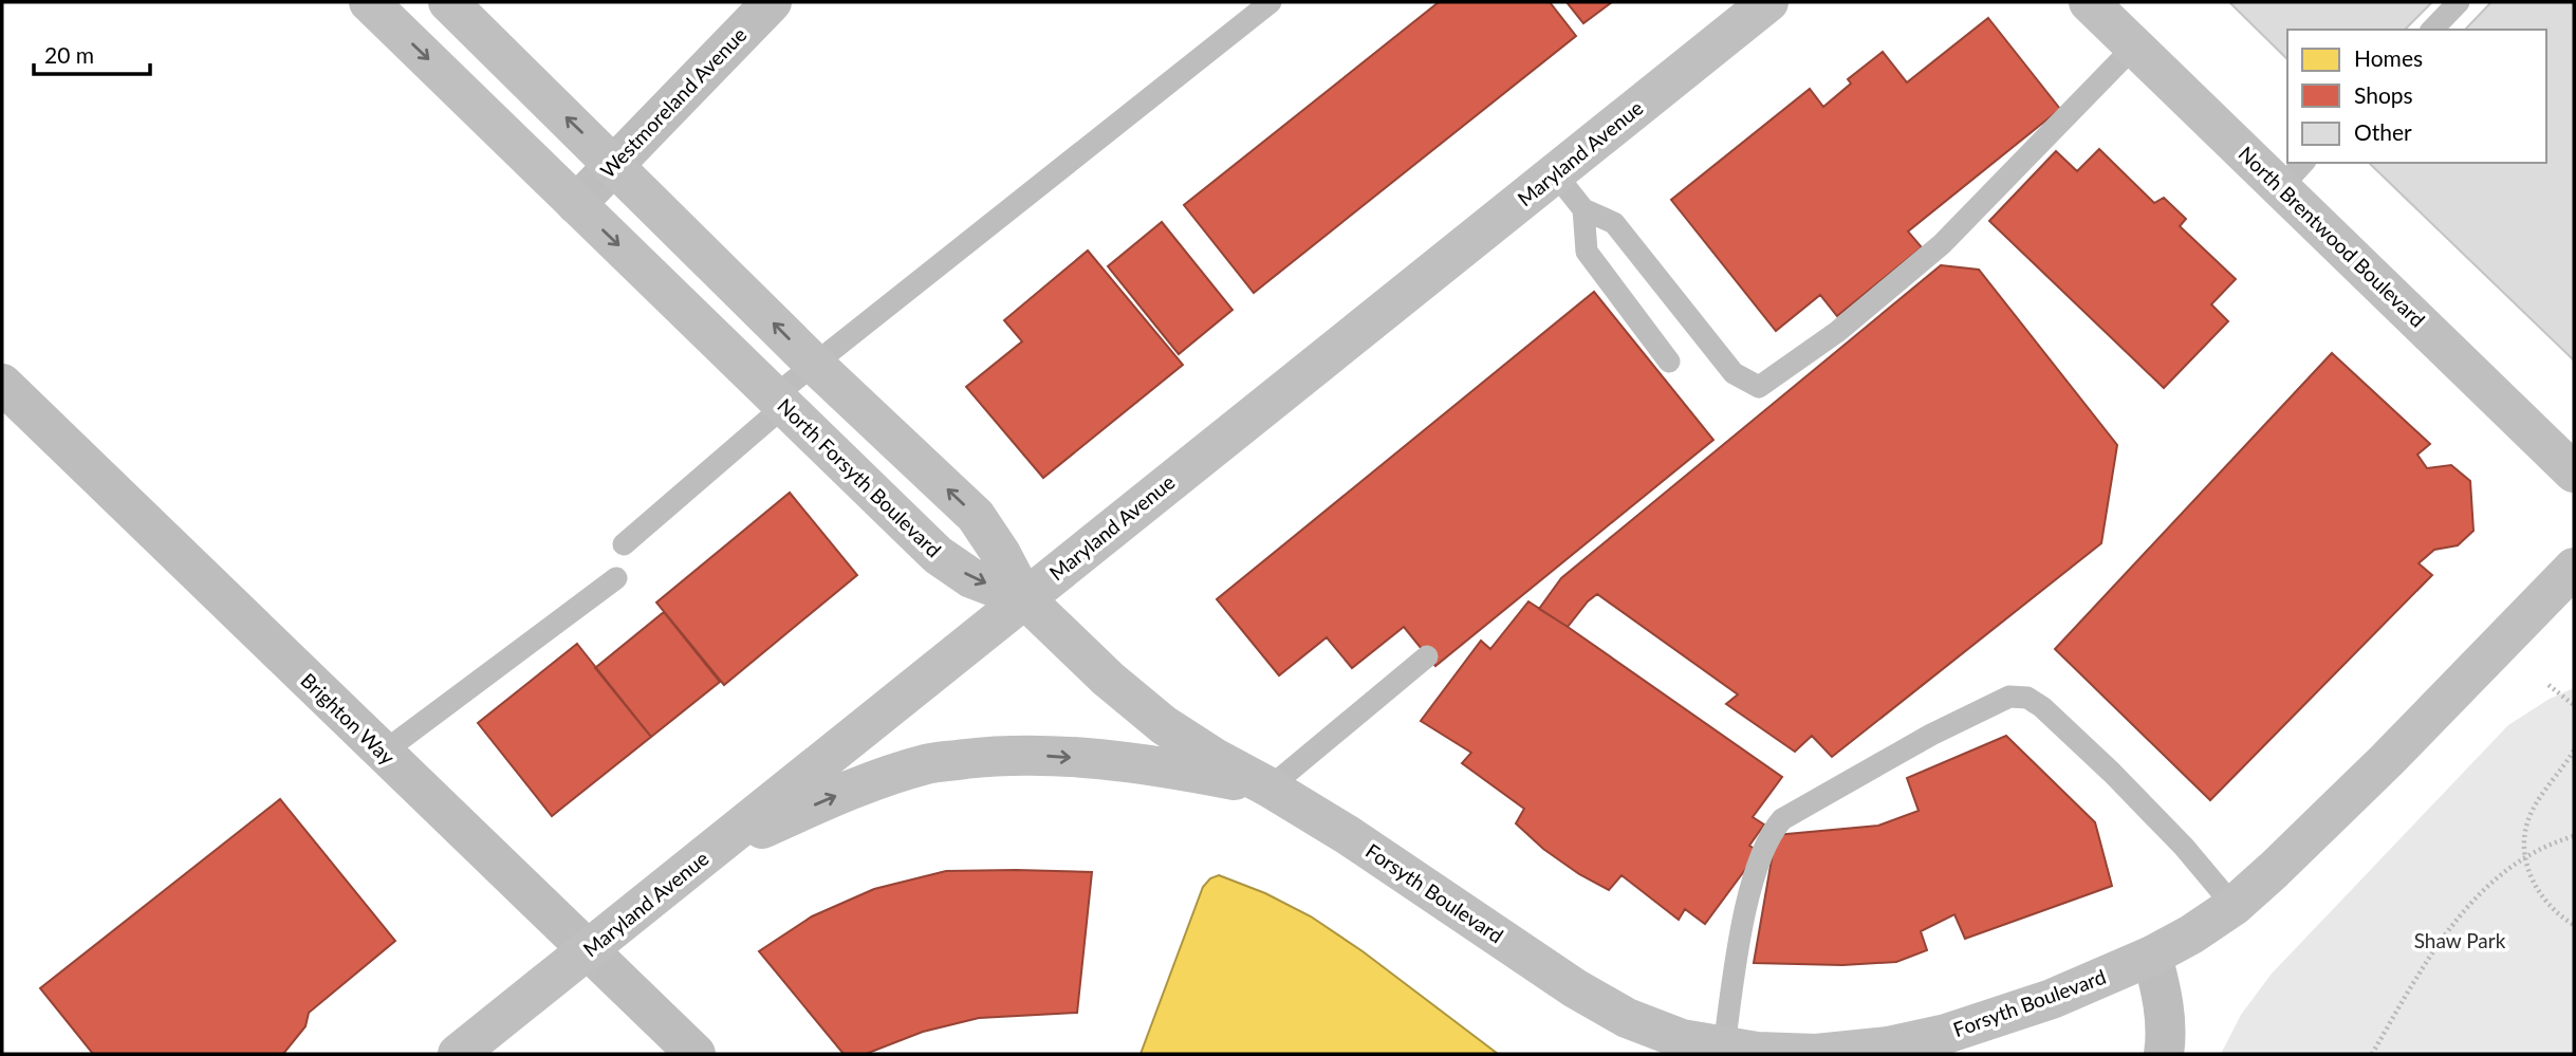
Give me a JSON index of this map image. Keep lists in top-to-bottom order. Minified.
{"streets":{"main road":["Maryland Avenue","North Brentwood Boulevard","North Forsyth Boulevard","Forsyth Boulevard"],"street":["Westmoreland Avenue","Brighton Way"]},"crossings":[["Westmoreland Avenue","North Forsyth Boulevard"],["Maryland Avenue","North Forsyth Boulevard"],["Maryland Avenue","Brighton Way"],["Maryland Avenue","Forsyth Boulevard"],["North Forsyth Boulevard","Forsyth Boulevard"]],"parks":["Shaw Park"],"legend":["Homes","Shops","Other"],"scale_bar":"20 m"}
